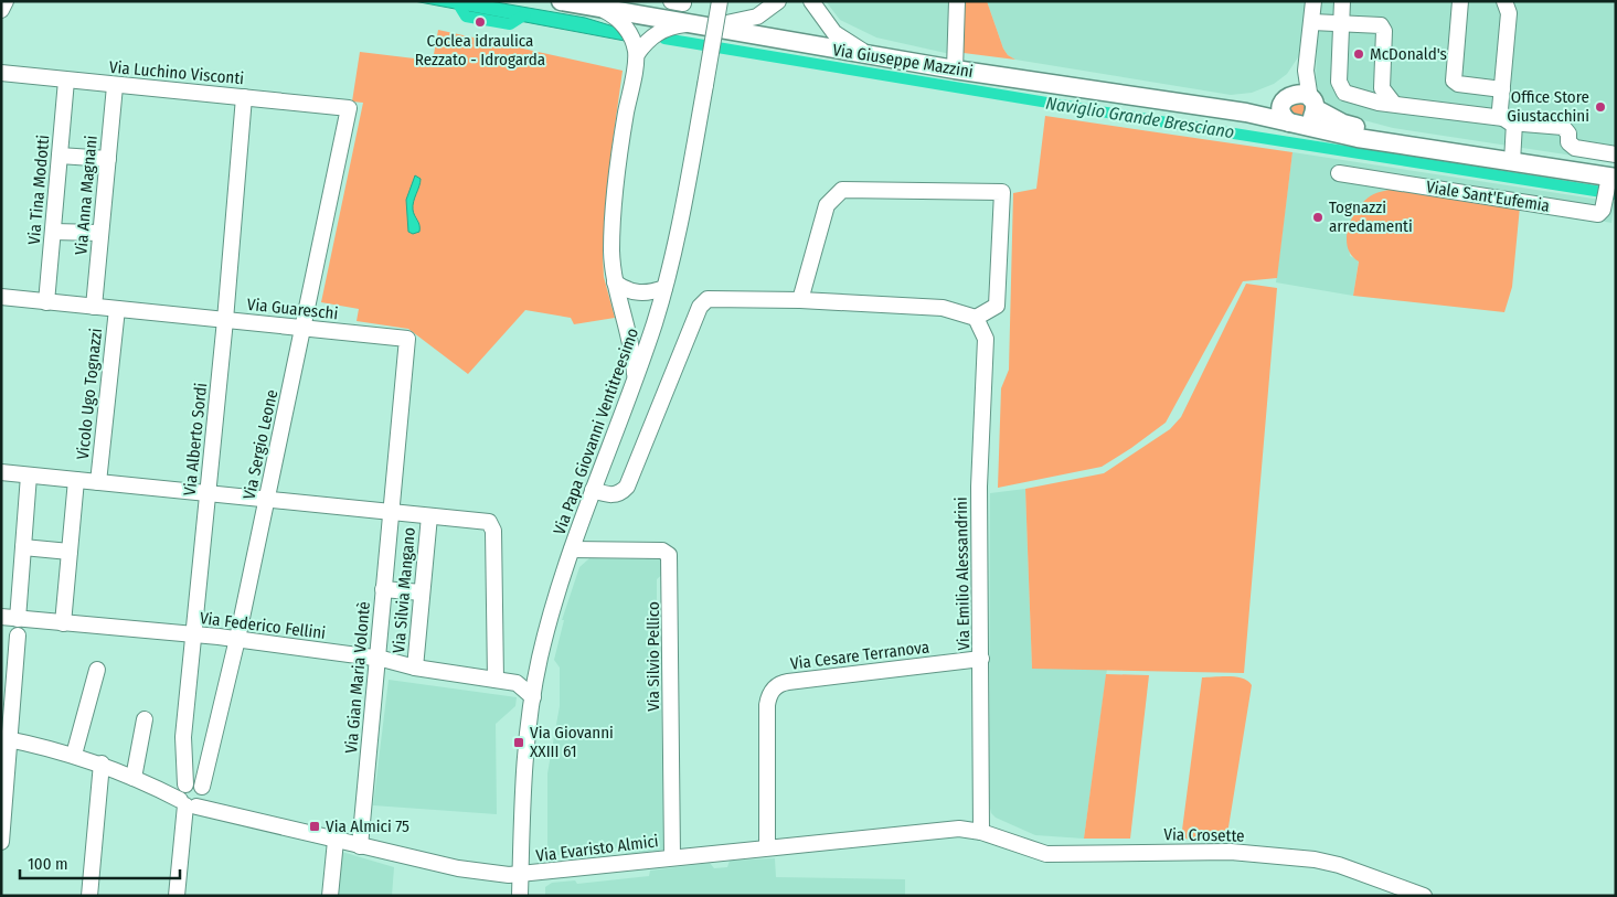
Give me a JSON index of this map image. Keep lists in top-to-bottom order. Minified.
{"streets":{"main road":["Via Giuseppe Mazzini","Viale Sant'Eufemia"],"street":["Via Luchino Visconti","Via Tina Modotti","Via Anna Magnani","Via Guareschi","Vicolo Ugo Tognazzi","Via Papa Giovanni Ventitreesimo","Via Alberto Sordi","Via Sergio Leone","Via Emilio Alessandrini","Via Silvia Mangano","Via Federico Fellini","Via Cesare Terranova","Via Silvio Pellico","Via Gian Maria Volontè","Via Crosette","Via Evaristo Almici"]},"crossings":[["Via Giuseppe Mazzini","Viale Sant'Eufemia"],["Via Luchino Visconti","Via Tina Modotti"],["Via Luchino Visconti","Via Anna Magnani"],["Via Luchino Visconti","Via Alberto Sordi"],["Via Luchino Visconti","Via Sergio Leone"],["Via Tina Modotti","Via Guareschi"],["Via Anna Magnani","Via Guareschi"],["Via Guareschi","Vicolo Ugo Tognazzi"],["Via Guareschi","Via Alberto Sordi"],["Via Guareschi","Via Sergio Leone"],["Via Guareschi","Via Gian Maria Volontè"],["Via Papa Giovanni Ventitreesimo","Via Silvio Pellico"],["Via Papa Giovanni Ventitreesimo","Via Evaristo Almici"],["Via Alberto Sordi","Via Sergio Leone"],["Via Alberto Sordi","Via Federico Fellini"],["Via Alberto Sordi","Via Evaristo Almici"],["Via Sergio Leone","Via Federico Fellini"],["Via Sergio Leone","Via Evaristo Almici"],["Via Emilio Alessandrini","Via Cesare Terranova"],["Via Emilio Alessandrini","Via Crosette"],["Via Emilio Alessandrini","Via Evaristo Almici"],["Via Silvia Mangano","Via Federico Fellini"],["Via Federico Fellini","Via Gian Maria Volontè"],["Via Cesare Terranova","Via Evaristo Almici"],["Via Silvio Pellico","Via Evaristo Almici"],["Via Gian Maria Volontè","Via Evaristo Almici"],["Via Crosette","Via Evaristo Almici"]],"water":["Naviglio Grande Bresciano"],"places":{"other":["Coclea idraulica Rezzato - Idrogarda","McDonald's","Office Store Giustacchini","Tognazzi arredamenti"],"transit":["Via Giovanni XXIII 61","Via Almici 75"]},"scale_bar":"100 m"}
